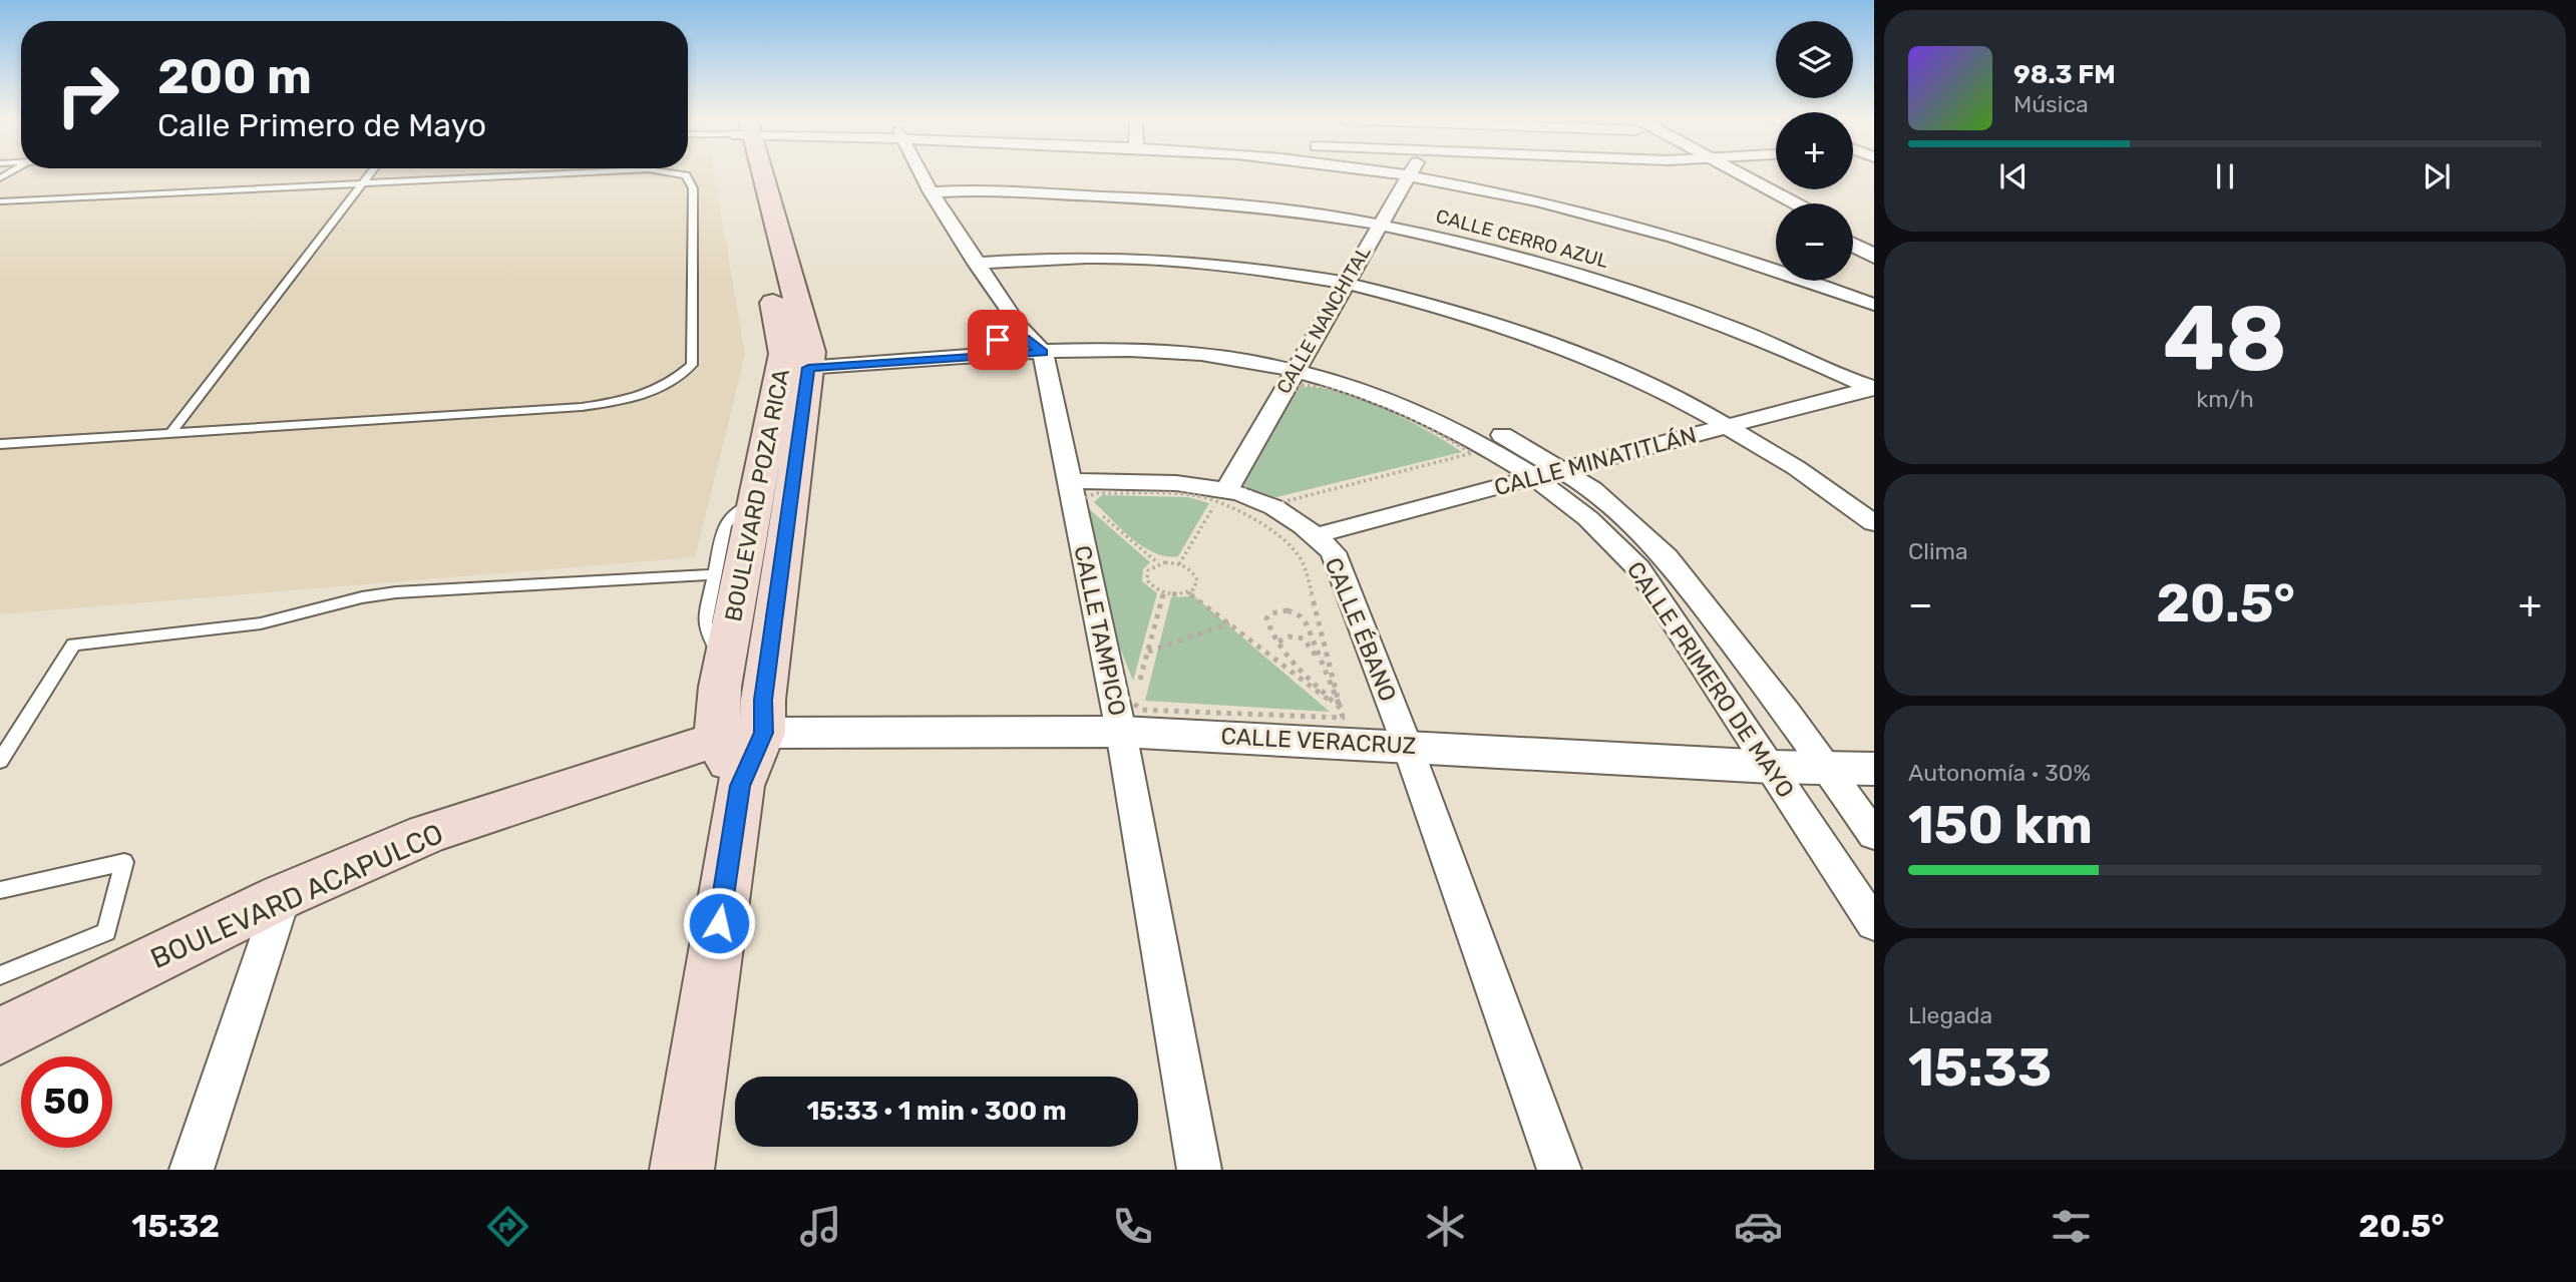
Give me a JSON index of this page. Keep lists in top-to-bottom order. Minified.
{"streets":{"main road":["BOULEVARD POZA RICA","BOULEVARD ACAPULCO"],"street":["CALLE CERRO AZUL","CALLE NANCHITAL","CALLE MINATITLÁN","CALLE ÉBANO","CALLE TAMPICO","CALLE PRIMERO DE MAYO","CALLE VERACRUZ"]},"crossings":[["CALLE CERRO AZUL","CALLE NANCHITAL"],["CALLE CERRO AZUL","CALLE MINATITLÁN"],["CALLE CERRO AZUL","CALLE TAMPICO"],["CALLE NANCHITAL","CALLE ÉBANO"],["CALLE NANCHITAL","CALLE PRIMERO DE MAYO"],["CALLE MINATITLÁN","CALLE ÉBANO"],["CALLE MINATITLÁN","CALLE PRIMERO DE MAYO"],["BOULEVARD POZA RICA","CALLE PRIMERO DE MAYO"],["BOULEVARD POZA RICA","CALLE VERACRUZ"],["BOULEVARD POZA RICA","BOULEVARD ACAPULCO"],["CALLE ÉBANO","CALLE TAMPICO"],["CALLE ÉBANO","CALLE VERACRUZ"],["CALLE TAMPICO","CALLE PRIMERO DE MAYO"],["CALLE TAMPICO","CALLE VERACRUZ"],["CALLE PRIMERO DE MAYO","CALLE VERACRUZ"],["CALLE VERACRUZ","BOULEVARD ACAPULCO"]],"page":{"map_buttons":["+","−"],"turn":["200 m","Calle Primero de Mayo"],"song":["98.3 FM","Música"],"tile":[["48","km/h"],"Clima",["Autonomía · 30%","150 km"],["Llegada","15:33"]],"heat":["−","20.5°","+"],"limit":"50","trip":"15:33 · 1 min · 300 m","tabs":["15:32","20.5°"]}}
